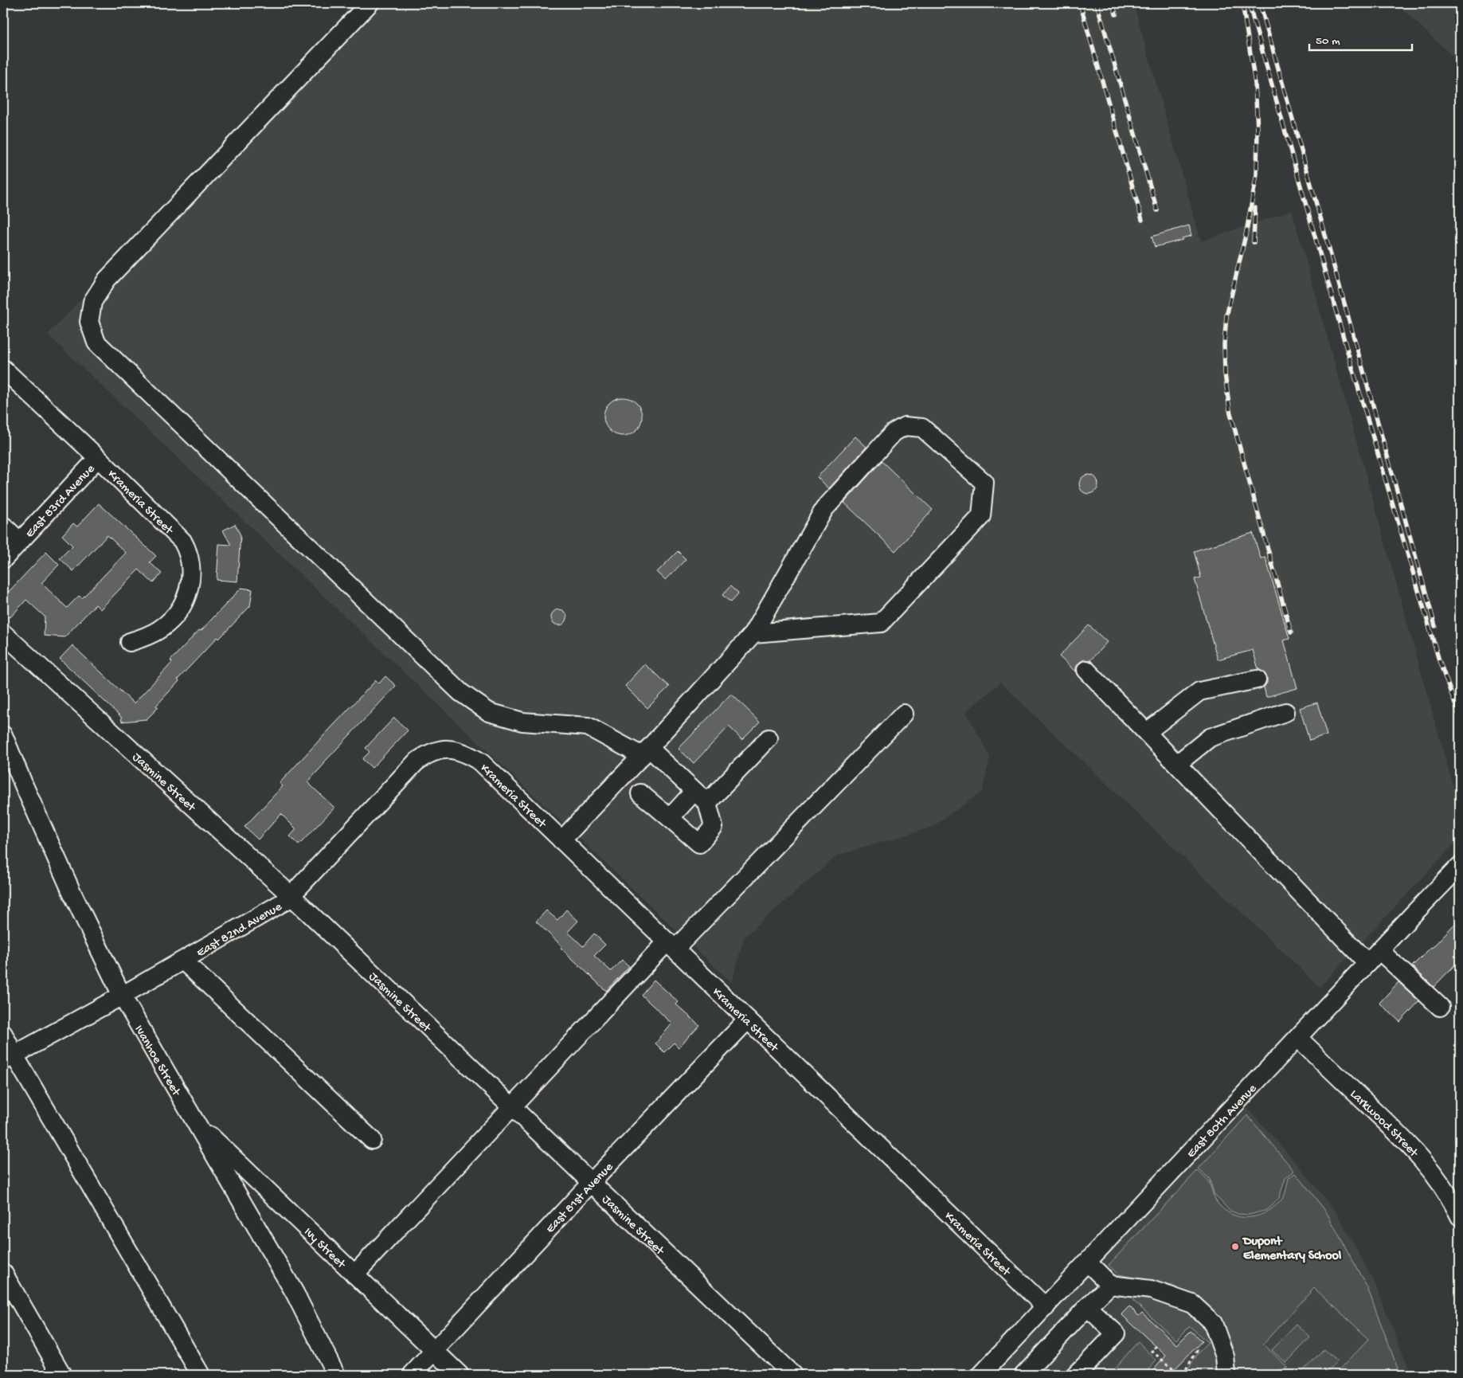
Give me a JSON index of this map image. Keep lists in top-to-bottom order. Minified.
{"streets":{"street":["East 83rd Avenue","Krameria Street","Jasmine Street","East 82nd Avenue","Ivanhoe Street","East 80th Avenue","Larkwood Street","East 81st Avenue","Ivy Street"]},"crossings":[["East 83rd Avenue","Krameria Street"],["Krameria Street","East 82nd Avenue"],["Krameria Street","East 80th Avenue"],["Krameria Street","East 81st Avenue"],["Jasmine Street","East 82nd Avenue"],["Jasmine Street","East 81st Avenue"],["East 82nd Avenue","Ivanhoe Street"],["Ivanhoe Street","Ivy Street"],["East 80th Avenue","Larkwood Street"],["East 81st Avenue","Ivy Street"]],"places":["Dupont Elementary School"],"scale_bar":"50 m"}
